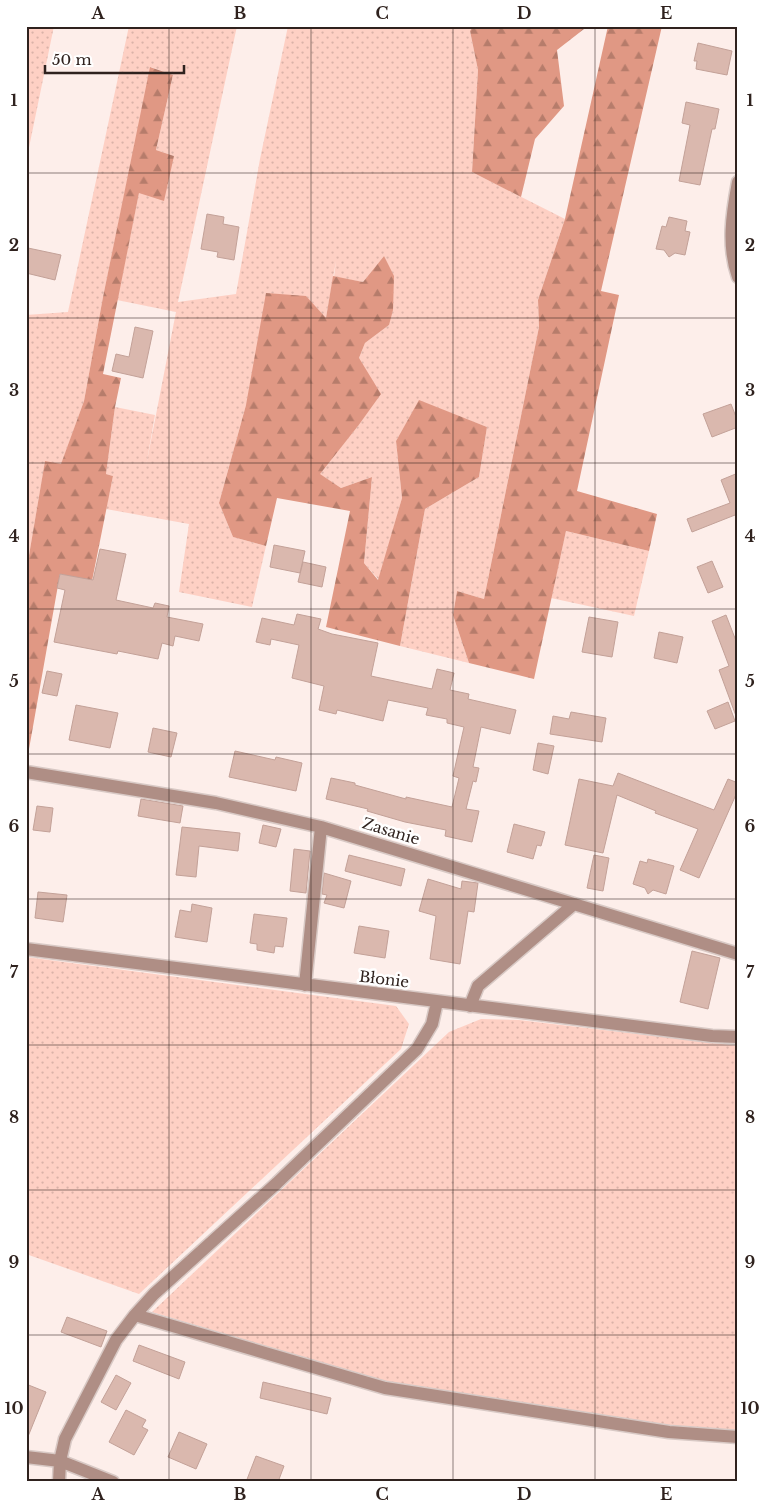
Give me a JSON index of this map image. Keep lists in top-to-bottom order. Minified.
{"streets":{"street":["Zasanie","Błonie"]},"scale_bar":"50 m","grid":{"columns":["A","B","C","D","E"],"rows":["1","2","3","4","5","6","7","8","9","10"]}}
